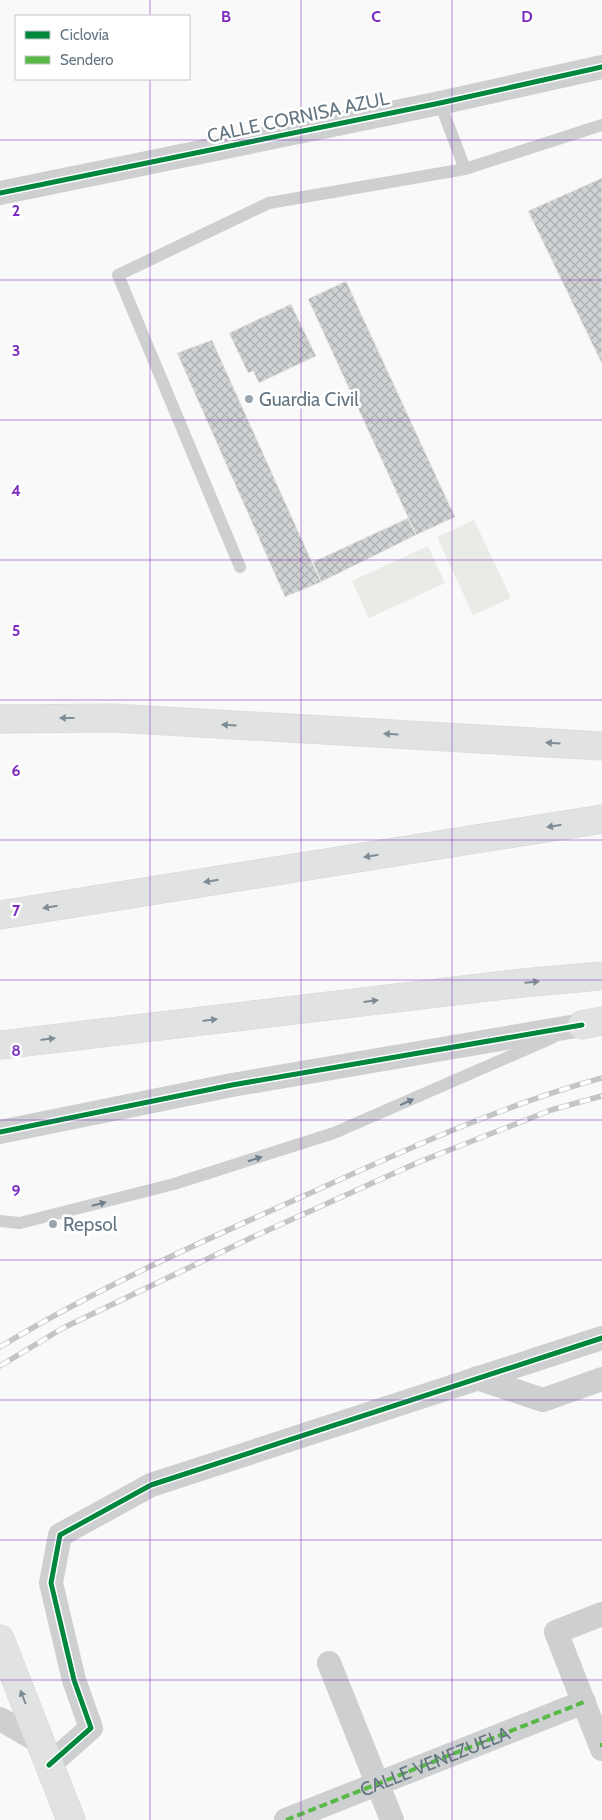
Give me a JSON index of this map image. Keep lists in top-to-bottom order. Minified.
{"streets":{"street":["CALLE CORNISA AZUL","CALLE VENEZUELA"]},"places":["Guardia Civil","Repsol"],"legend":["Ciclovía","Sendero"],"grid":{"columns":["B","C","D"],"rows":["2","3","4","5","6","7","8","9"]}}
